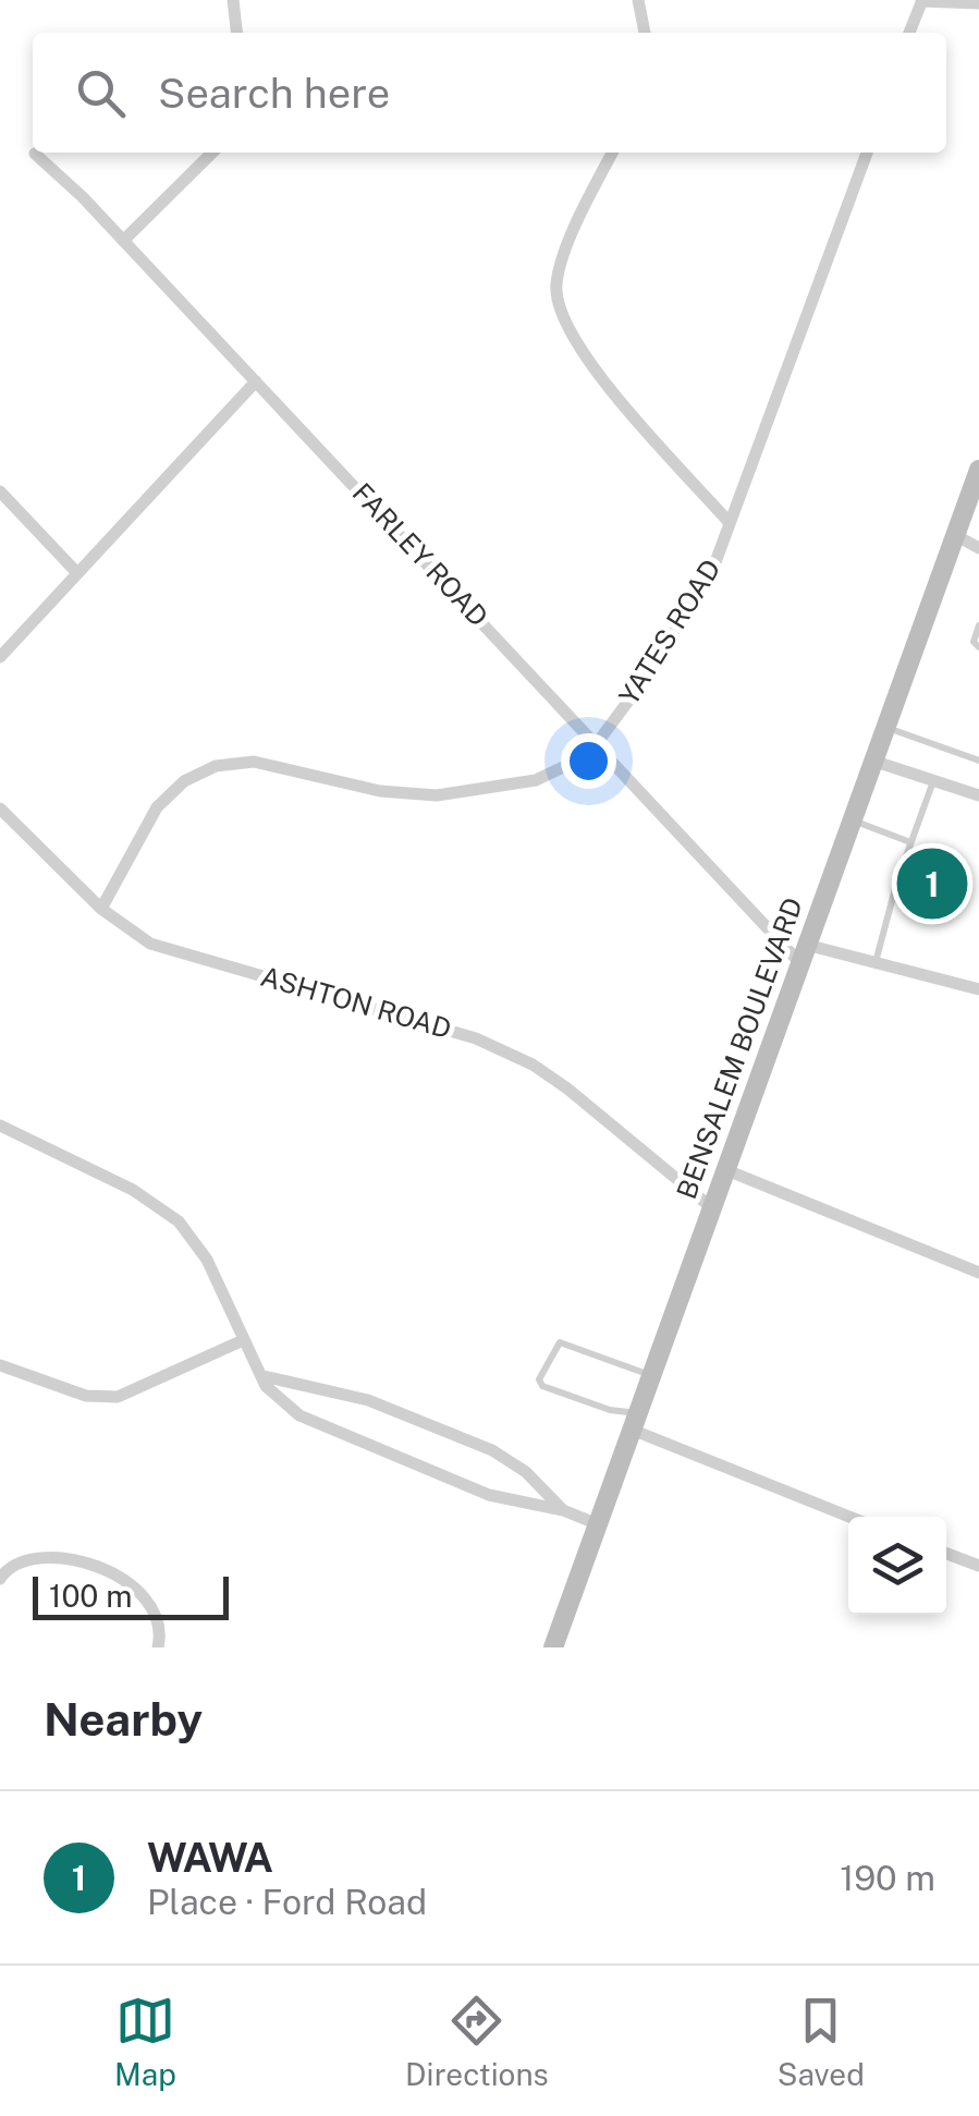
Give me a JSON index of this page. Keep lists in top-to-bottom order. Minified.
{"streets":{"main road":["BENSALEM BOULEVARD"],"street":["FARLEY ROAD","YATES ROAD","ASHTON ROAD"]},"crossings":[["FARLEY ROAD","YATES ROAD"],["FARLEY ROAD","BENSALEM BOULEVARD"],["YATES ROAD","ASHTON ROAD"],["ASHTON ROAD","BENSALEM BOULEVARD"]],"scale_bar":"100 m","page":{"search":"Search here","pins":"1","scale":"100 m","heading":"Nearby","list":[{"mark":"1","name":"WAWA","note":"Place · Ford Road","value":"190 m"}],"nav":["Map","Directions","Saved"]}}
